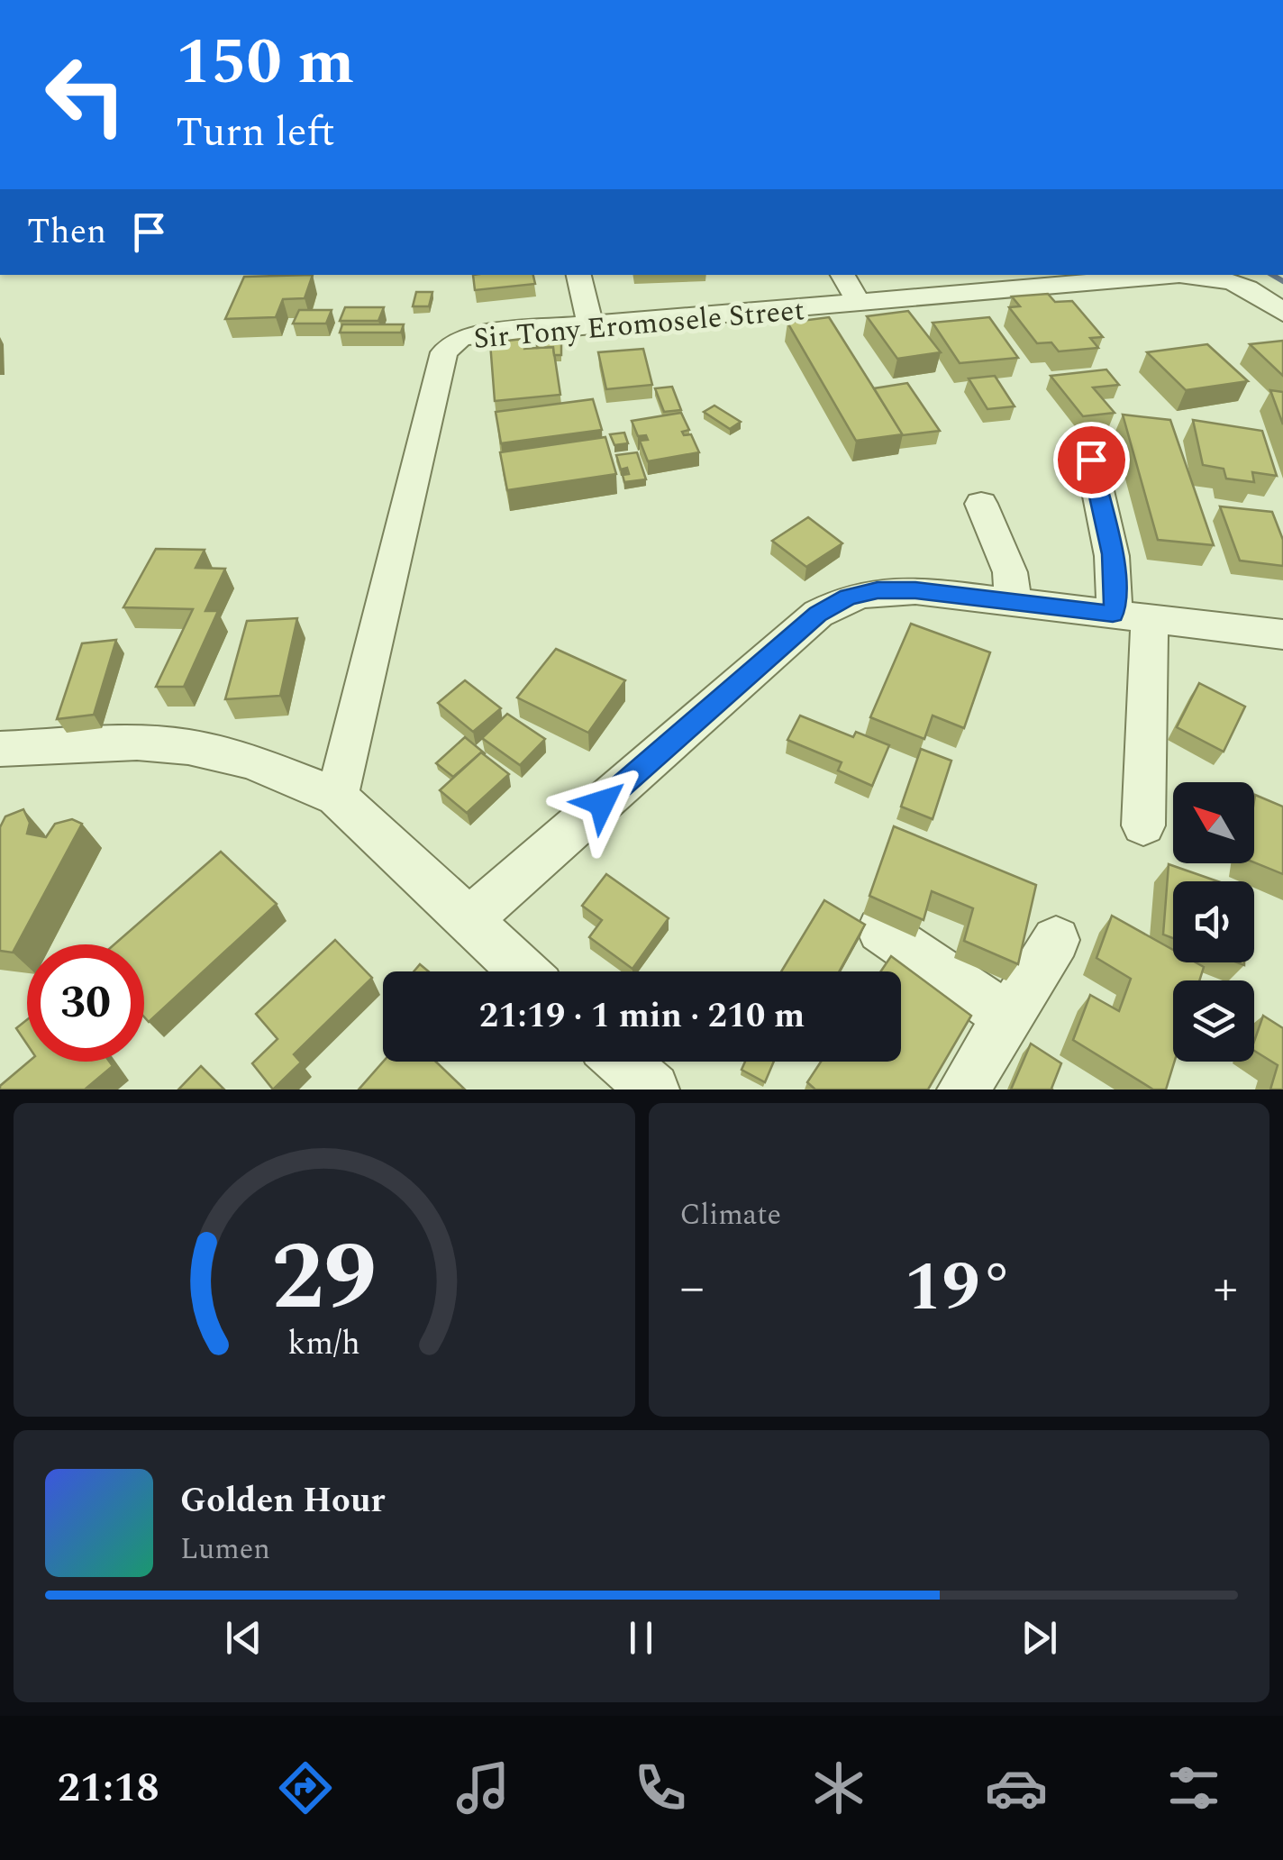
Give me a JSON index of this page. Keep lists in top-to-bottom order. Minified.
{"streets":{"street":["Sir Tony Eromosele Street"]},"north":"top left","page":{"turn":["150 m","Turn left"],"then":"Then","limit":"30","trip":"21:19 · 1 min · 210 m","tile":"Climate","heat":["−","19°","+"],"song":["Golden Hour","Lumen"],"tabs":"21:18","gauge":["29","km/h"]}}
